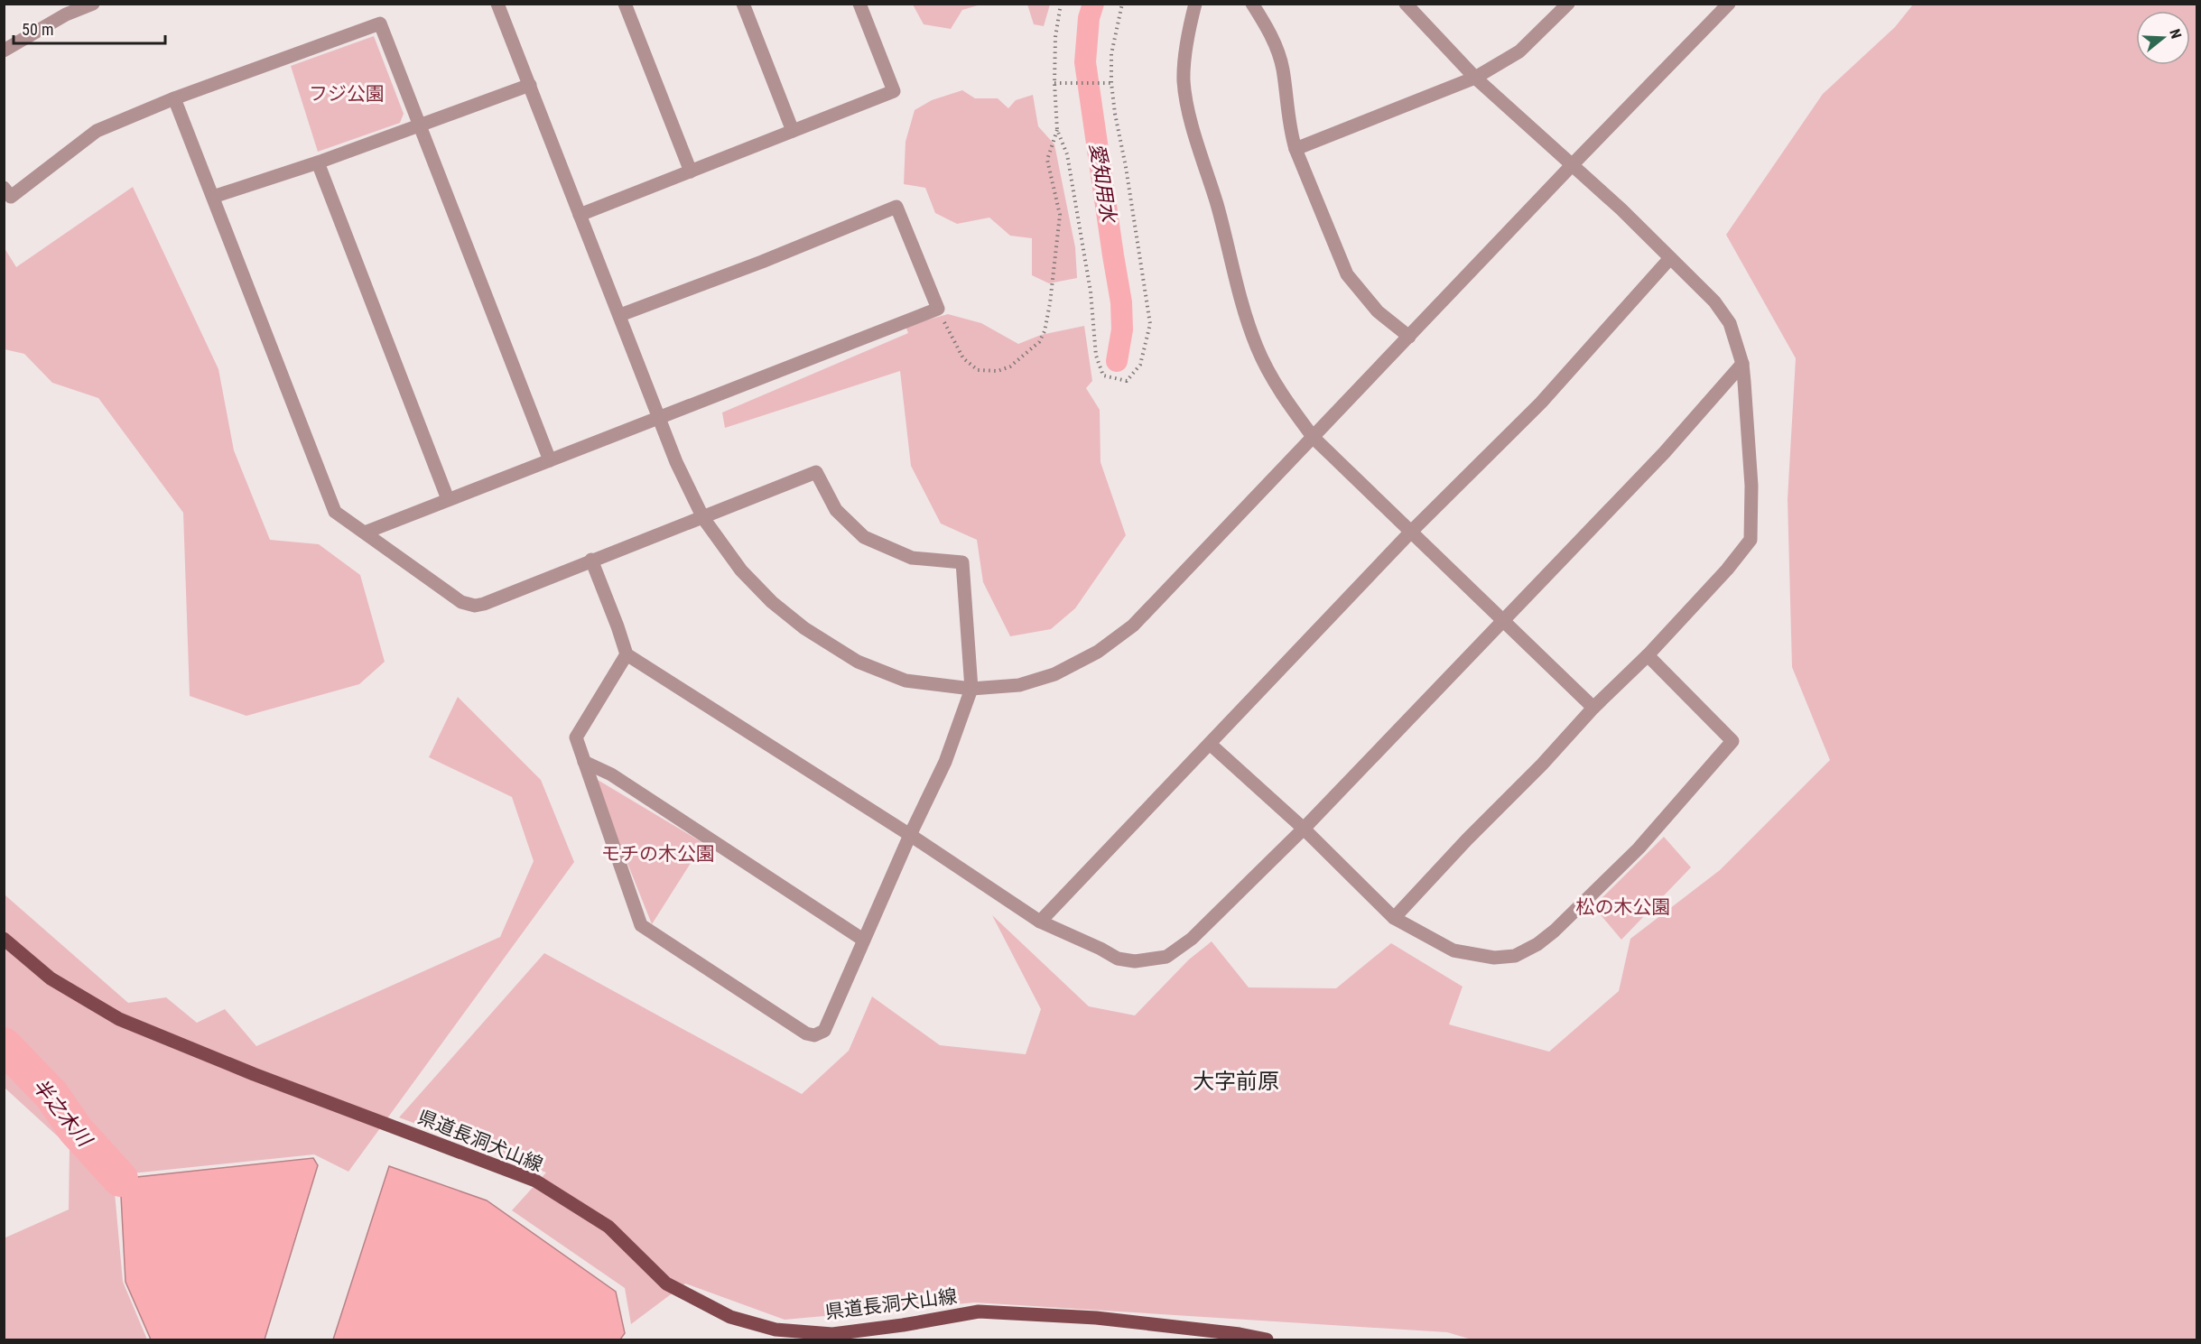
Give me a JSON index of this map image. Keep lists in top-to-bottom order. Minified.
{"streets":{"main road":["県道長洞犬山線"]},"districts":["大字前原"],"water":["愛知用水","半之木川"],"parks":["フジ公園","モチの木公園","松の木公園"],"scale_bar":"50 m","north":"right"}
